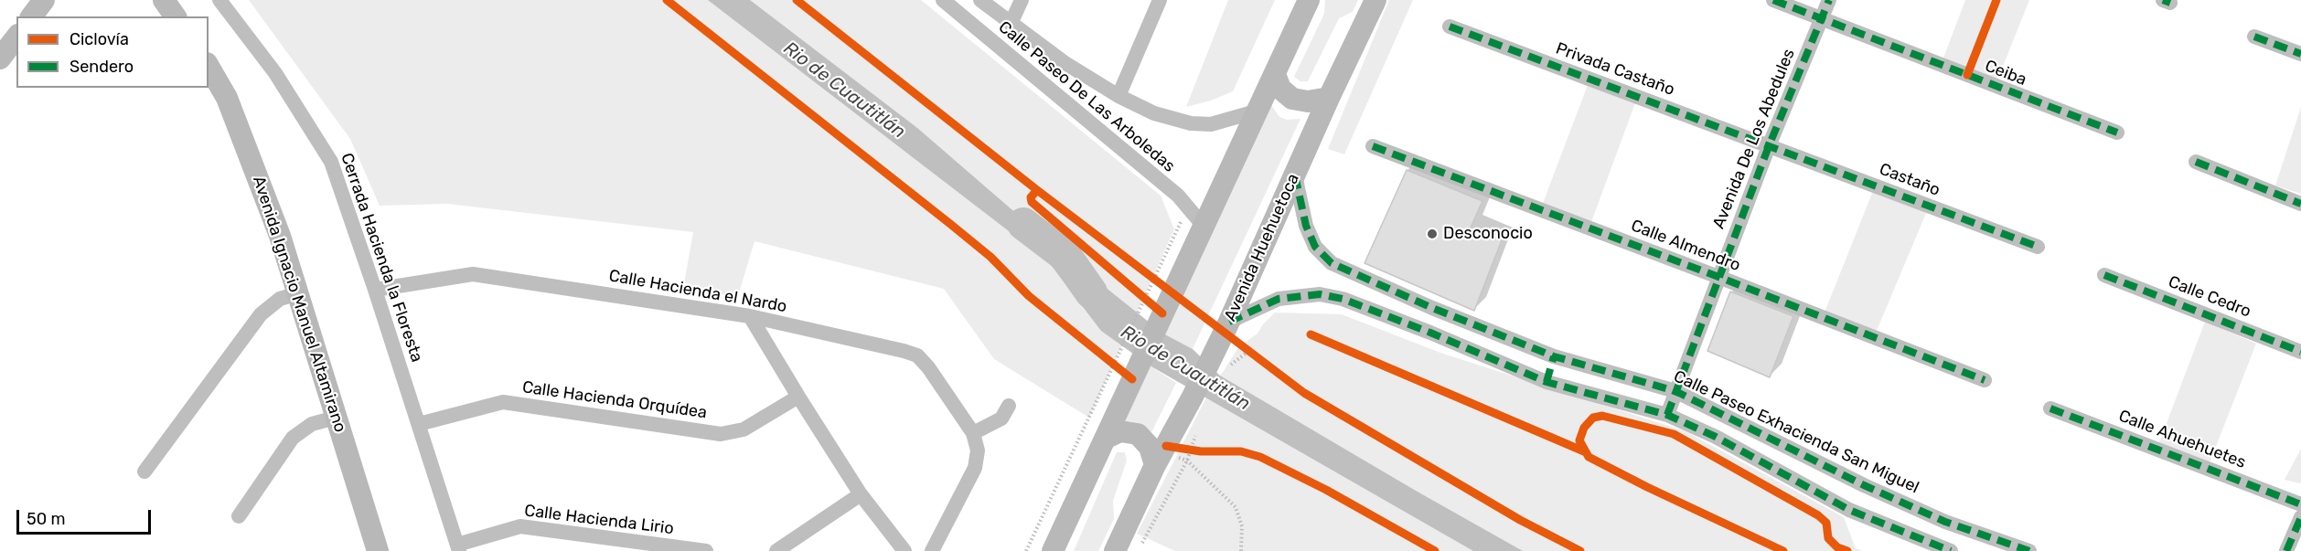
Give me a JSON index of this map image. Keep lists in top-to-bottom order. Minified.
{"streets":{"main road":["Avenida Huehuetoca","Avenida Ignacio Manuel Altamirano"],"street":["Privada Castaño","Ceiba","Calle Paseo De Las Arboledas","Avenida De Los Abedules","Castaño","Calle Almendro","Cerrada Hacienda la Floresta","Calle Hacienda el Nardo","Calle Cedro","Calle Hacienda Orquídea","Calle Paseo Exhacienda San Miguel","Calle Ahuehuetes","Calle Hacienda Lirio"]},"crossings":[["Privada Castaño","Avenida De Los Abedules"],["Privada Castaño","Castaño"],["Ceiba","Avenida De Los Abedules"],["Avenida De Los Abedules","Castaño"],["Avenida De Los Abedules","Calle Almendro"],["Avenida De Los Abedules","Calle Paseo Exhacienda San Miguel"],["Avenida Huehuetoca","Calle Paseo Exhacienda San Miguel"],["Cerrada Hacienda la Floresta","Calle Hacienda el Nardo"],["Cerrada Hacienda la Floresta","Calle Hacienda Orquídea"],["Cerrada Hacienda la Floresta","Calle Hacienda Lirio"]],"water":["Rio de Cuautitlán"],"places":["Desconocio"],"legend":["Ciclovía","Sendero"],"scale_bar":"50 m"}
